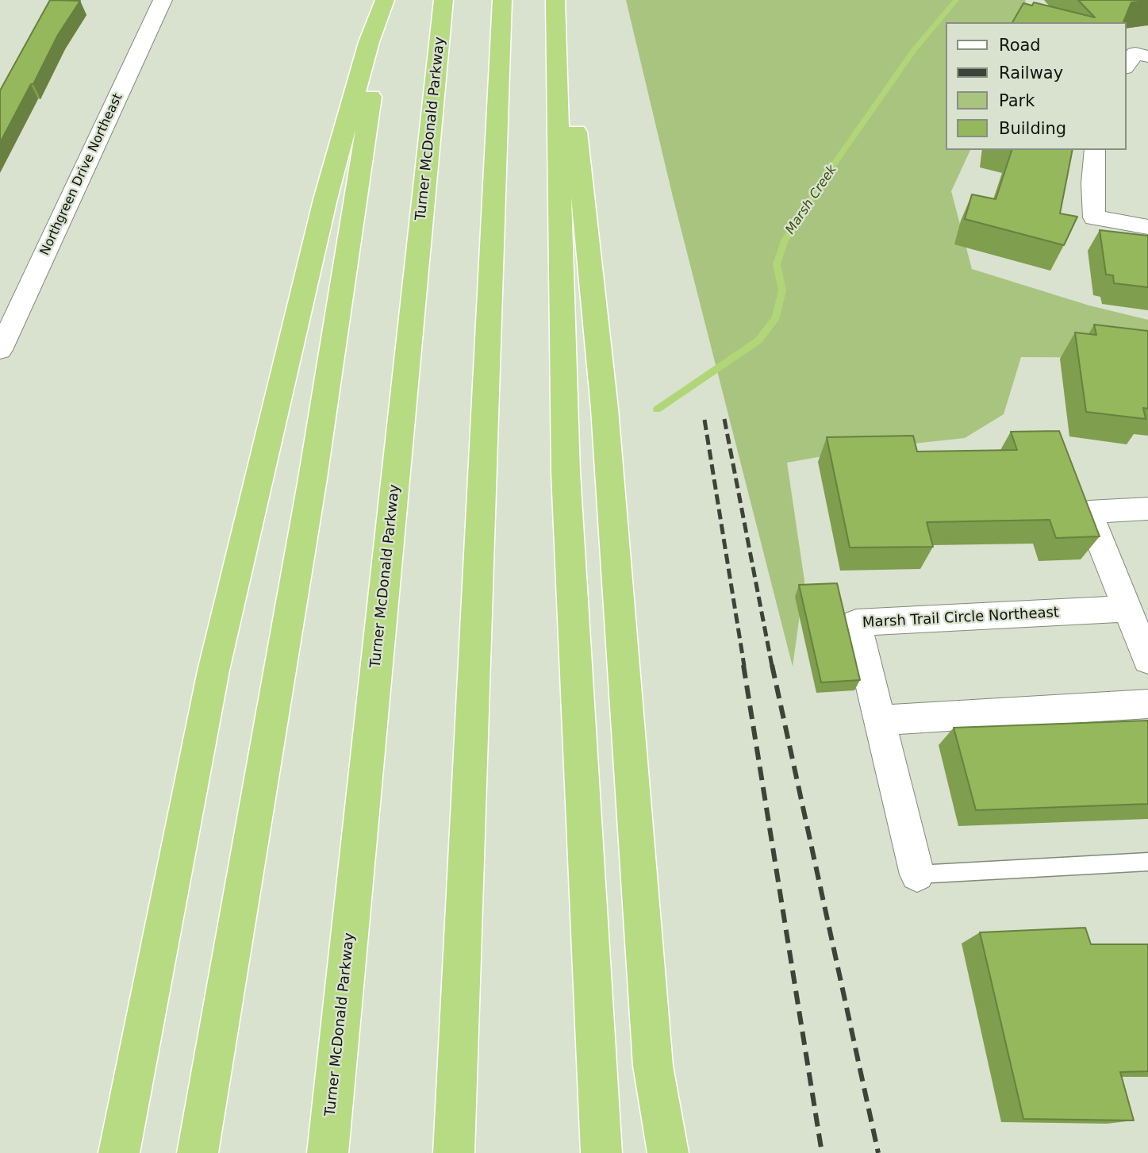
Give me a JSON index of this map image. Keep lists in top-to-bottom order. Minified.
{"streets":{"highway":["Turner McDonald Parkway"],"street":["Northgreen Drive Northeast","Marsh Trail Circle Northeast"]},"water":["Marsh Creek"],"legend":["Road","Railway","Park","Building"]}
